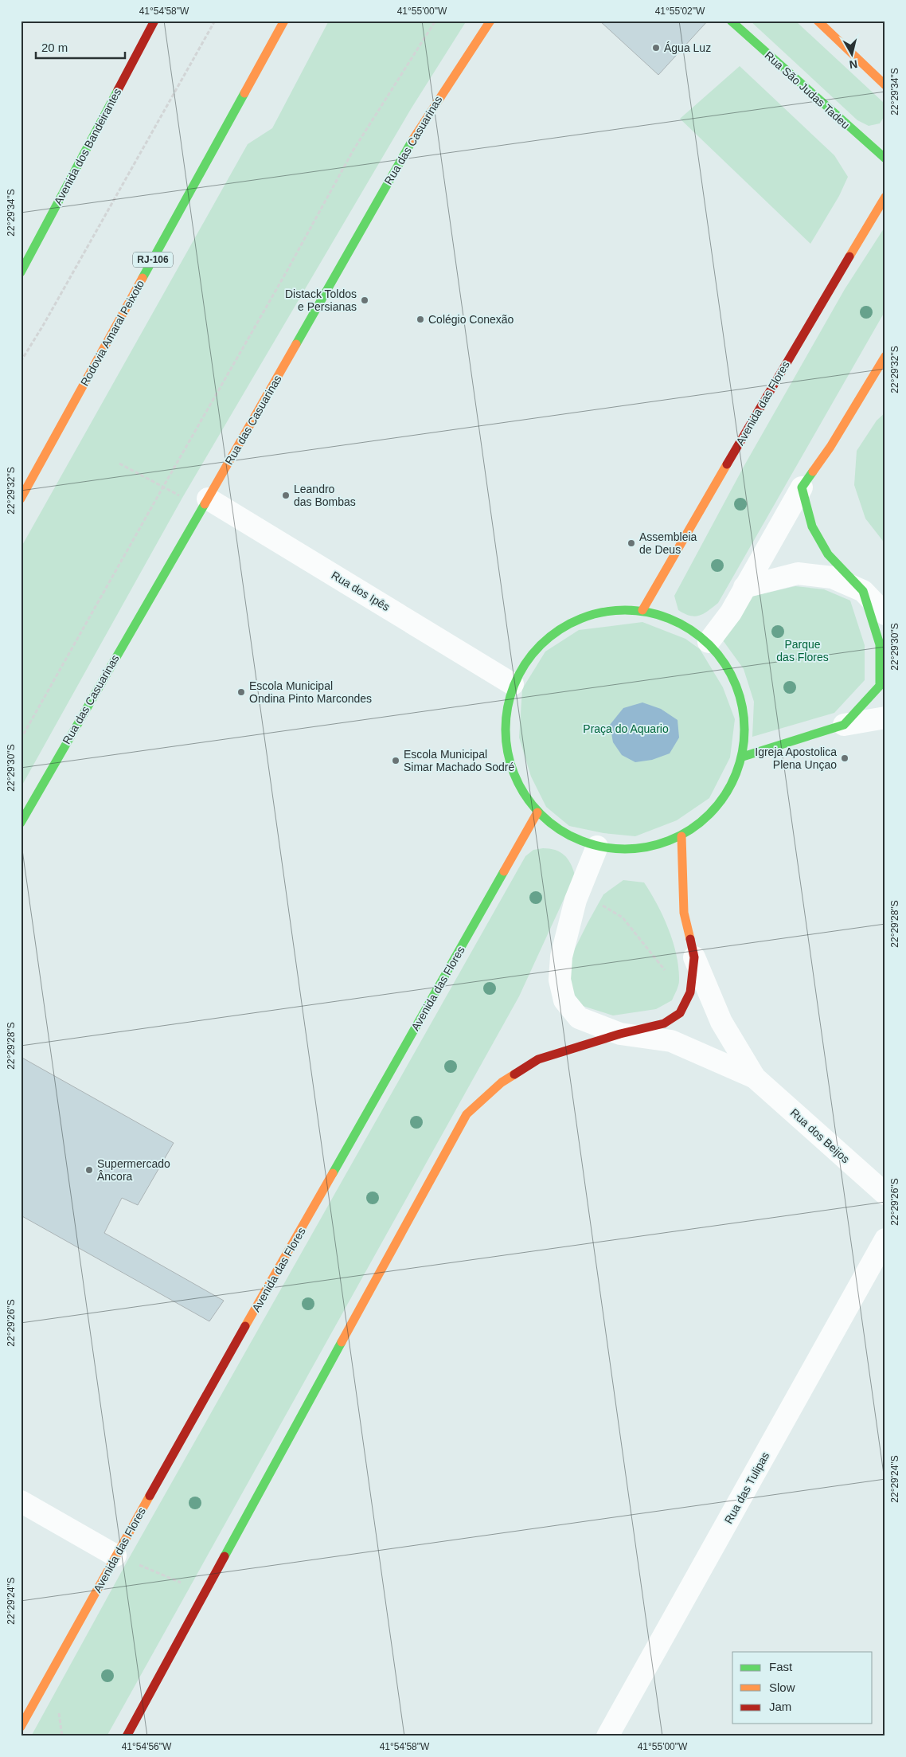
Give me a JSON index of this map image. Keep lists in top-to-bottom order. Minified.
{"streets":{"main road":["Rua São Judas Tadeu","Rua das Casuarinas","Avenida dos Bandeirantes","RJ-106","Rodovia Amaral Peixoto","Avenida das Flores"],"street":["Rua dos Ipês","Rua dos Beijos","Rua das Tulipas"]},"crossings":[["Rua das Casuarinas","Rua dos Ipês"]],"parks":["Parque das Flores","Praça do Aquario"],"places":["Água Luz","Distack Toldos e Persianas","Colégio Conexão","Leandro das Bombas","Assembleia de Deus","Escola Municipal Ondina Pinto Marcondes","Igreja Apostolica Plena Unçao","Escola Municipal Simar Machado Sodré","Supermercado Âncora"],"legend":["Fast","Slow","Jam"],"scale_bar":"20 m","north":"bottom","coordinates":["41°54'58\"W","41°55'00\"W","41°55'02\"W","22°29'34\"S","22°29'32\"S","22°29'30\"S","22°29'28\"S","22°29'26\"S","22°29'24\"S","41°54'56\"W"]}
